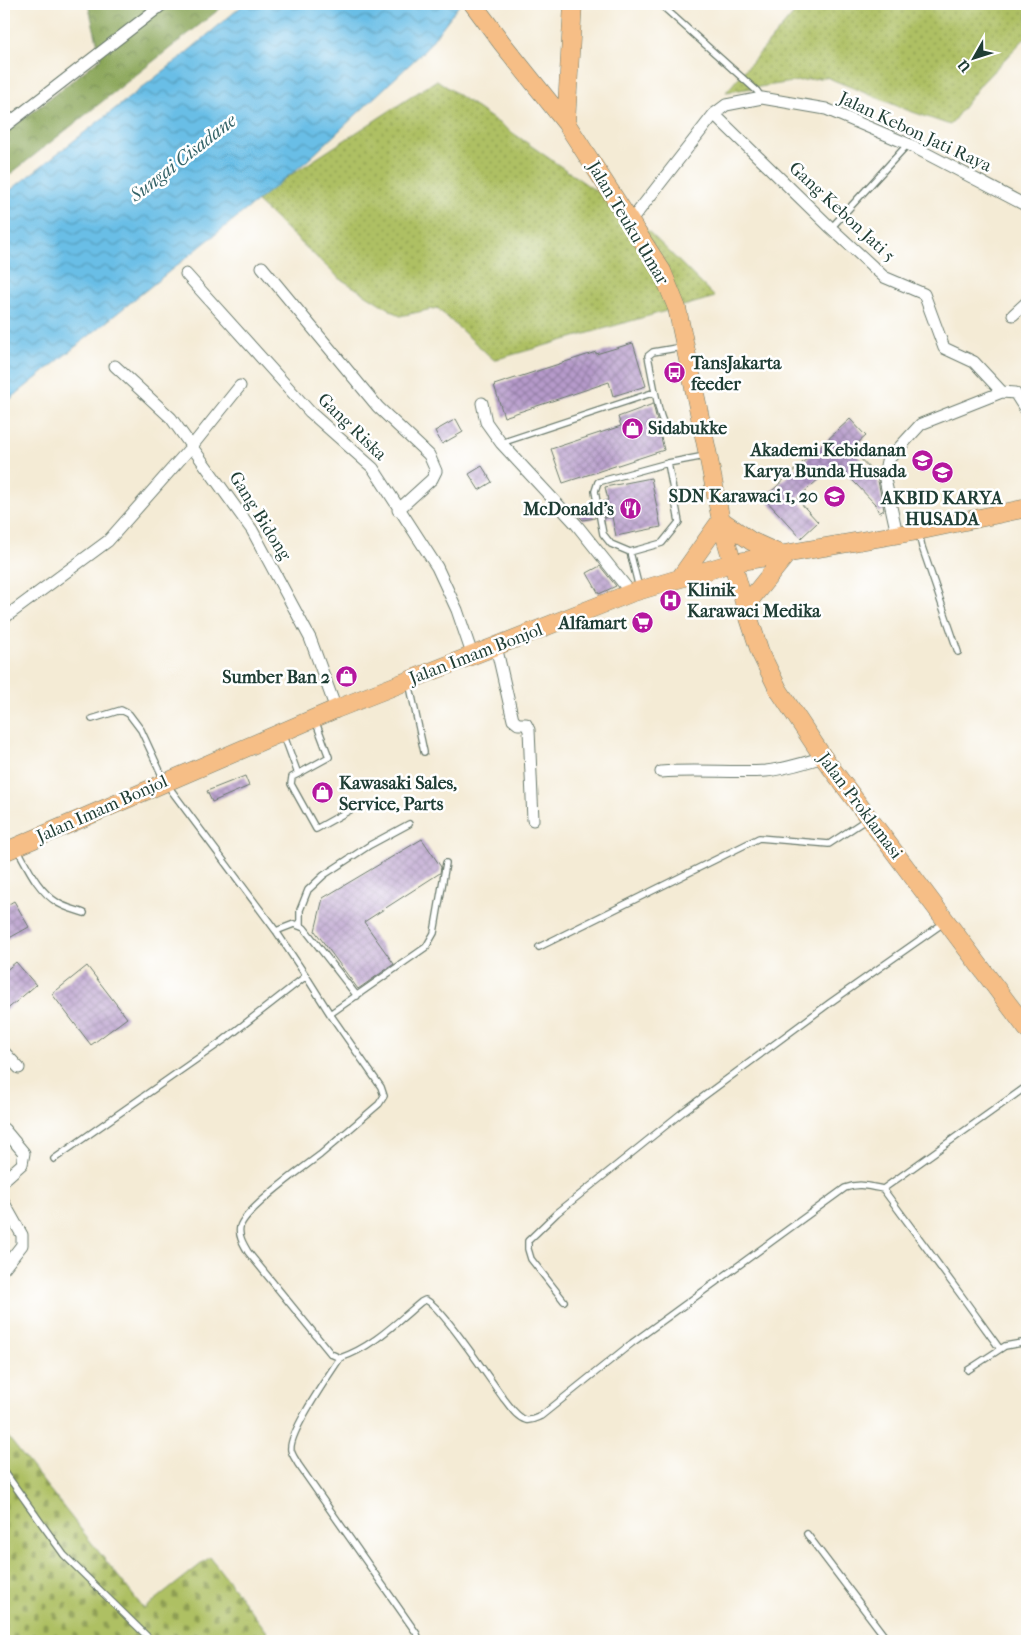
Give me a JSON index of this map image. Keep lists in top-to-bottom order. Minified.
{"streets":{"main road":["Jalan Teuku Umar","Jalan Imam Bonjol","Jalan Proklamasi"],"street":["Jalan Kebon Jati Raya","Gang Kebon Jati 5","Gang Riska","Gang Bidong"]},"crossings":[["Jalan Kebon Jati Raya","Gang Kebon Jati 5"],["Jalan Kebon Jati Raya","Jalan Teuku Umar"],["Jalan Teuku Umar","Jalan Imam Bonjol"],["Jalan Teuku Umar","Jalan Proklamasi"],["Gang Riska","Jalan Imam Bonjol"],["Gang Bidong","Jalan Imam Bonjol"],["Jalan Imam Bonjol","Jalan Proklamasi"]],"water":["Sungai Cisadane"],"places":{"bus stop":["TansJakarta feeder"],"shop":["Sidabukke","Sumber Ban 2","Kawasaki Sales, Service, Parts"],"school or university":["Akademi Kebidanan Karya Bunda Husada","AKBID KARYA HUSADA","SDN Karawaci 1, 20"],"restaurant":["McDonald's"],"hospital":["Klinik Karawaci Medika"],"supermarket":["Alfamart"]},"north":"bottom left"}
